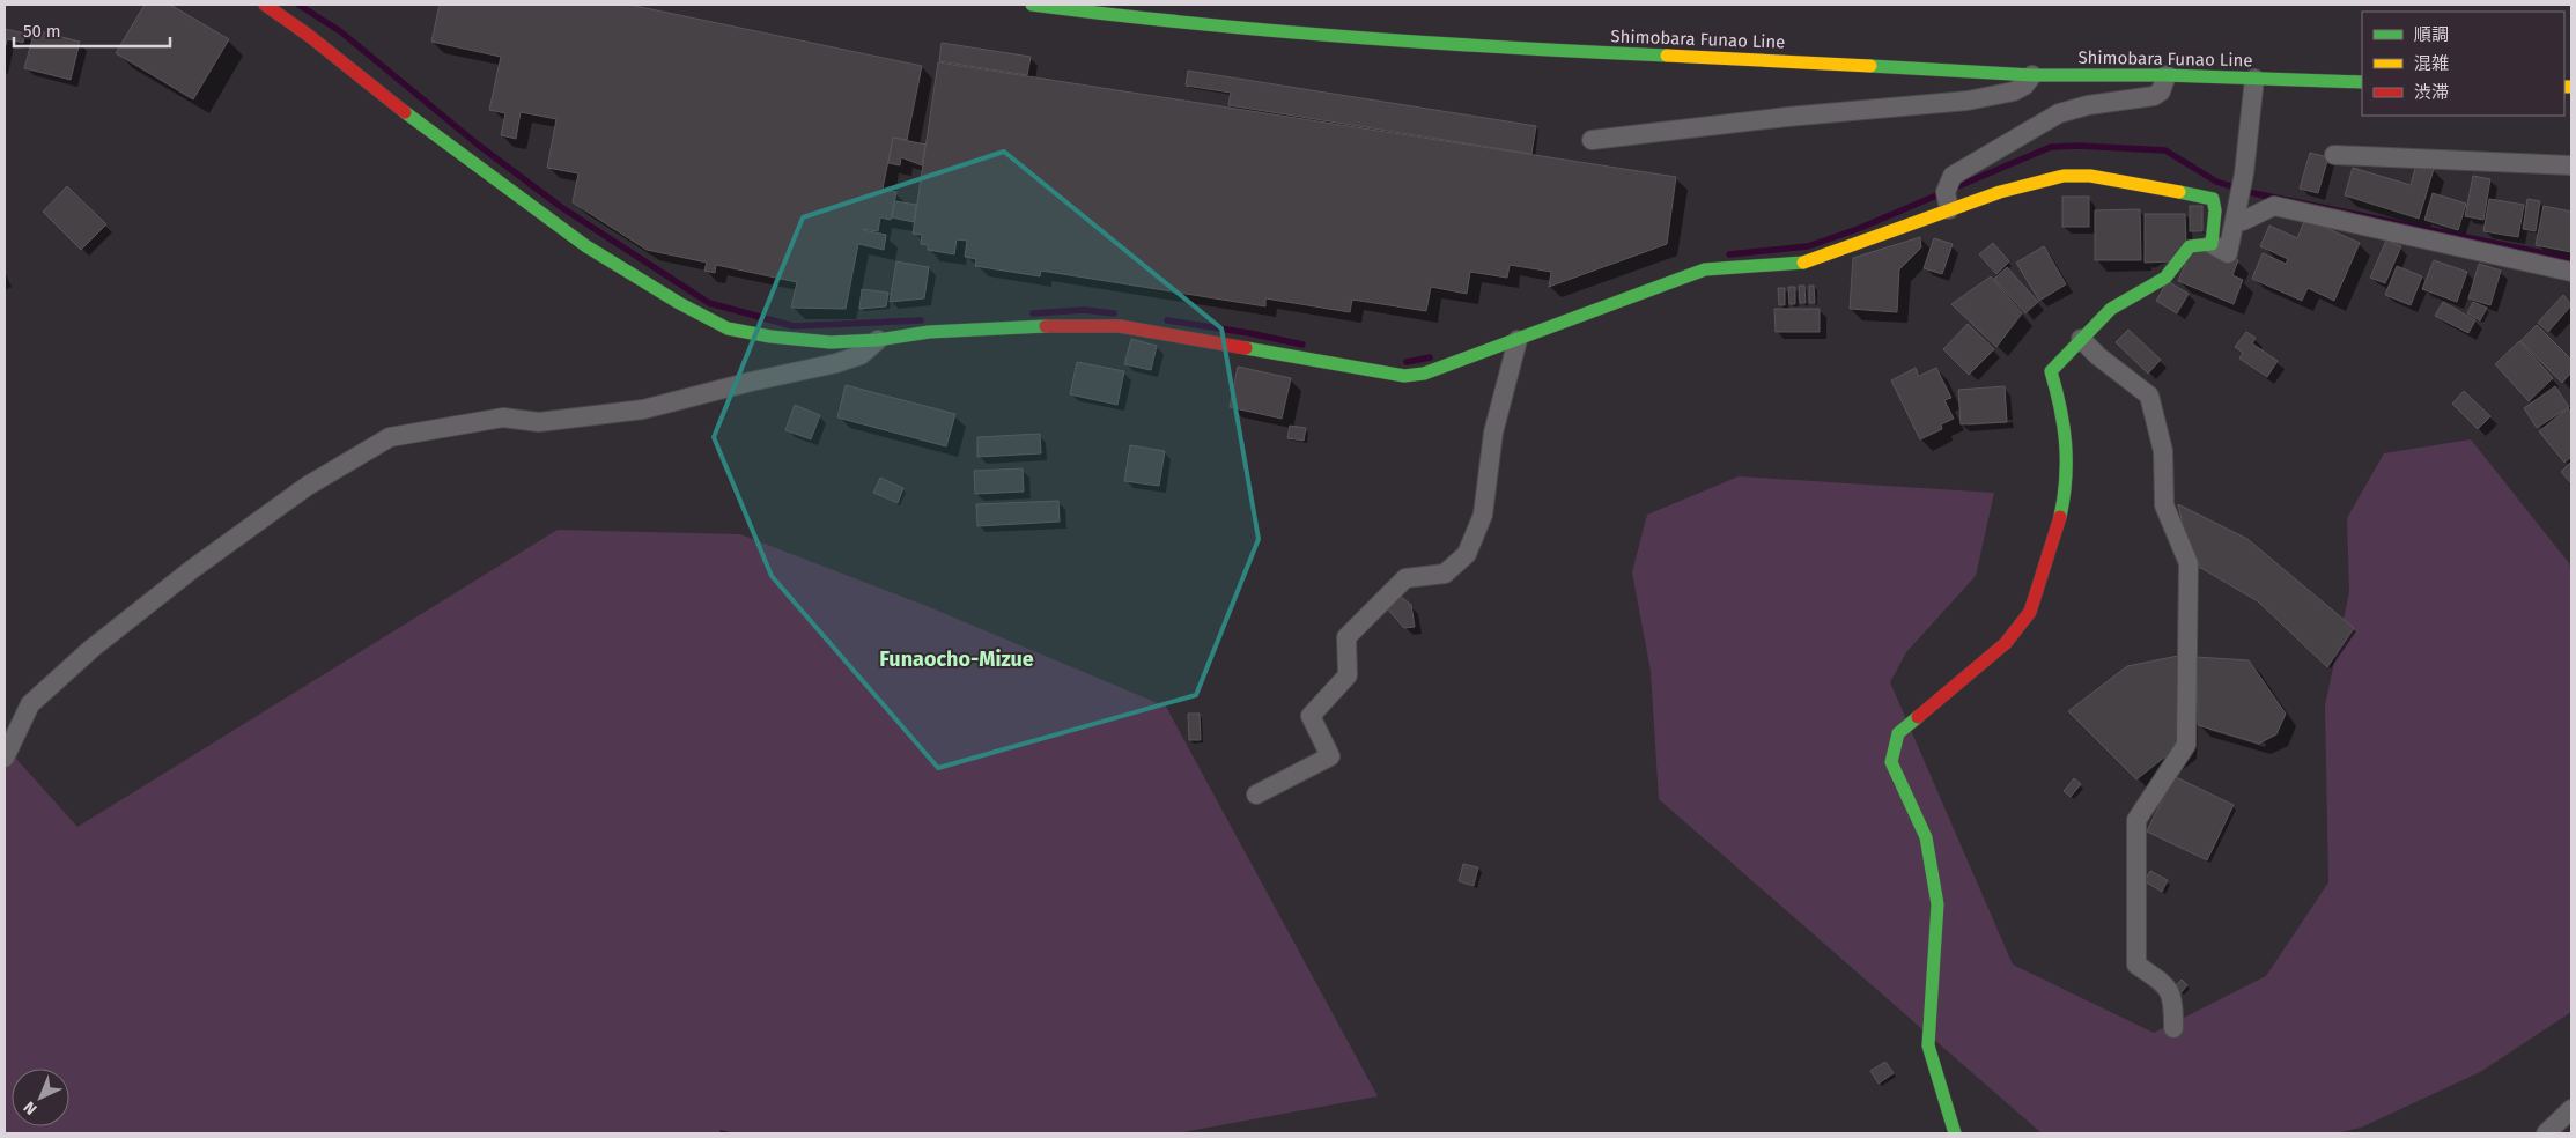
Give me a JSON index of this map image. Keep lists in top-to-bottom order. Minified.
{"streets":{"street":["Shimobara Funao Line"]},"districts":["Funaocho-Mizue"],"legend":["順調","混雑","渋滞"],"scale_bar":"50 m","north":"bottom left"}
